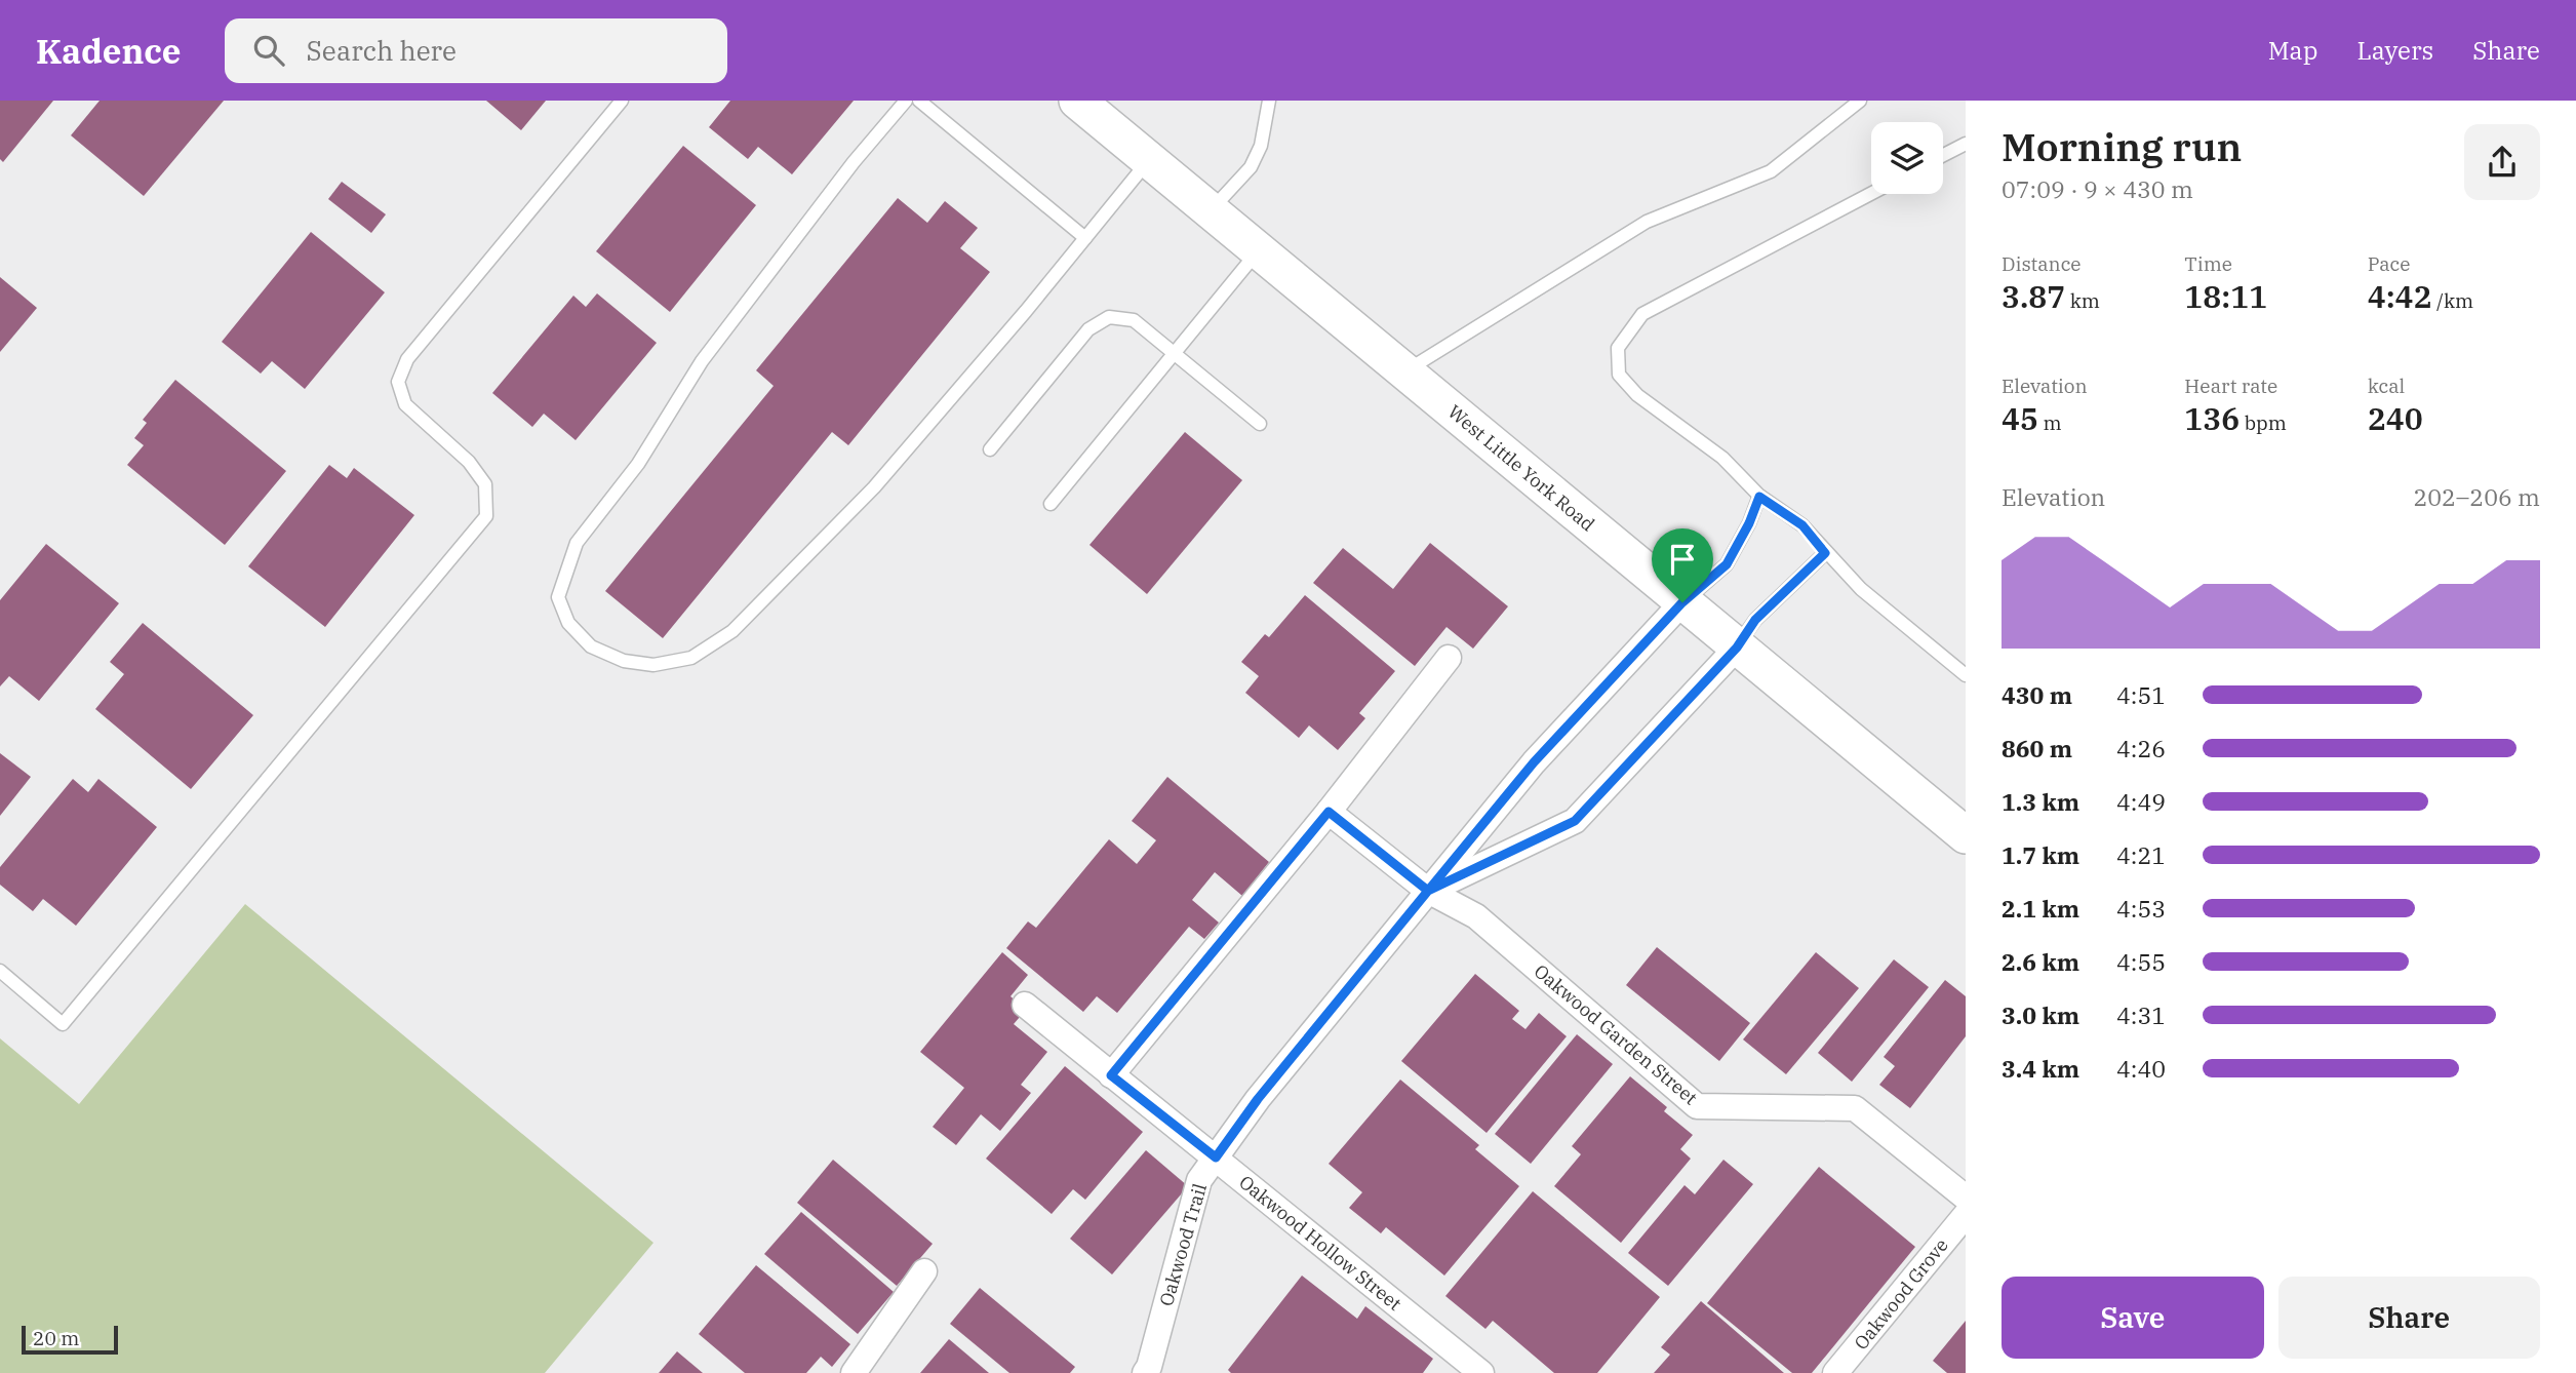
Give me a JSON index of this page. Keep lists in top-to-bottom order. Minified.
{"streets":{"main road":["West Little York Road"],"street":["Oakwood Garden Street","Oakwood Hollow Street","Oakwood Trail","Oakwood Grove"]},"crossings":[["West Little York Road","Oakwood Trail"],["Oakwood Garden Street","Oakwood Trail"],["Oakwood Hollow Street","Oakwood Trail"]],"scale_bar":"20 m","page":{"header":"Kadence","search":"Search here","nav":["Map","Layers","Share"],"heading":["Morning run","07:09 · 9 × 430 m"],"stats":[["Distance","3.87 km"],["Time","18:11"],["Pace","4:42 /km"],["Elevation","45 m"],["Heart rate","136 bpm"],["kcal","240"]],"chart":["Elevation","202–206 m"],"list":[{"name":"430 m","note":"4:51"},{"name":"860 m","note":"4:26"},{"name":"1.3 km","note":"4:49"},{"name":"1.7 km","note":"4:21"},{"name":"2.1 km","note":"4:53"},{"name":"2.6 km","note":"4:55"},{"name":"3.0 km","note":"4:31"},{"name":"3.4 km","note":"4:40"}],"buttons":["Save","Share"],"scale":"20 m"}}
